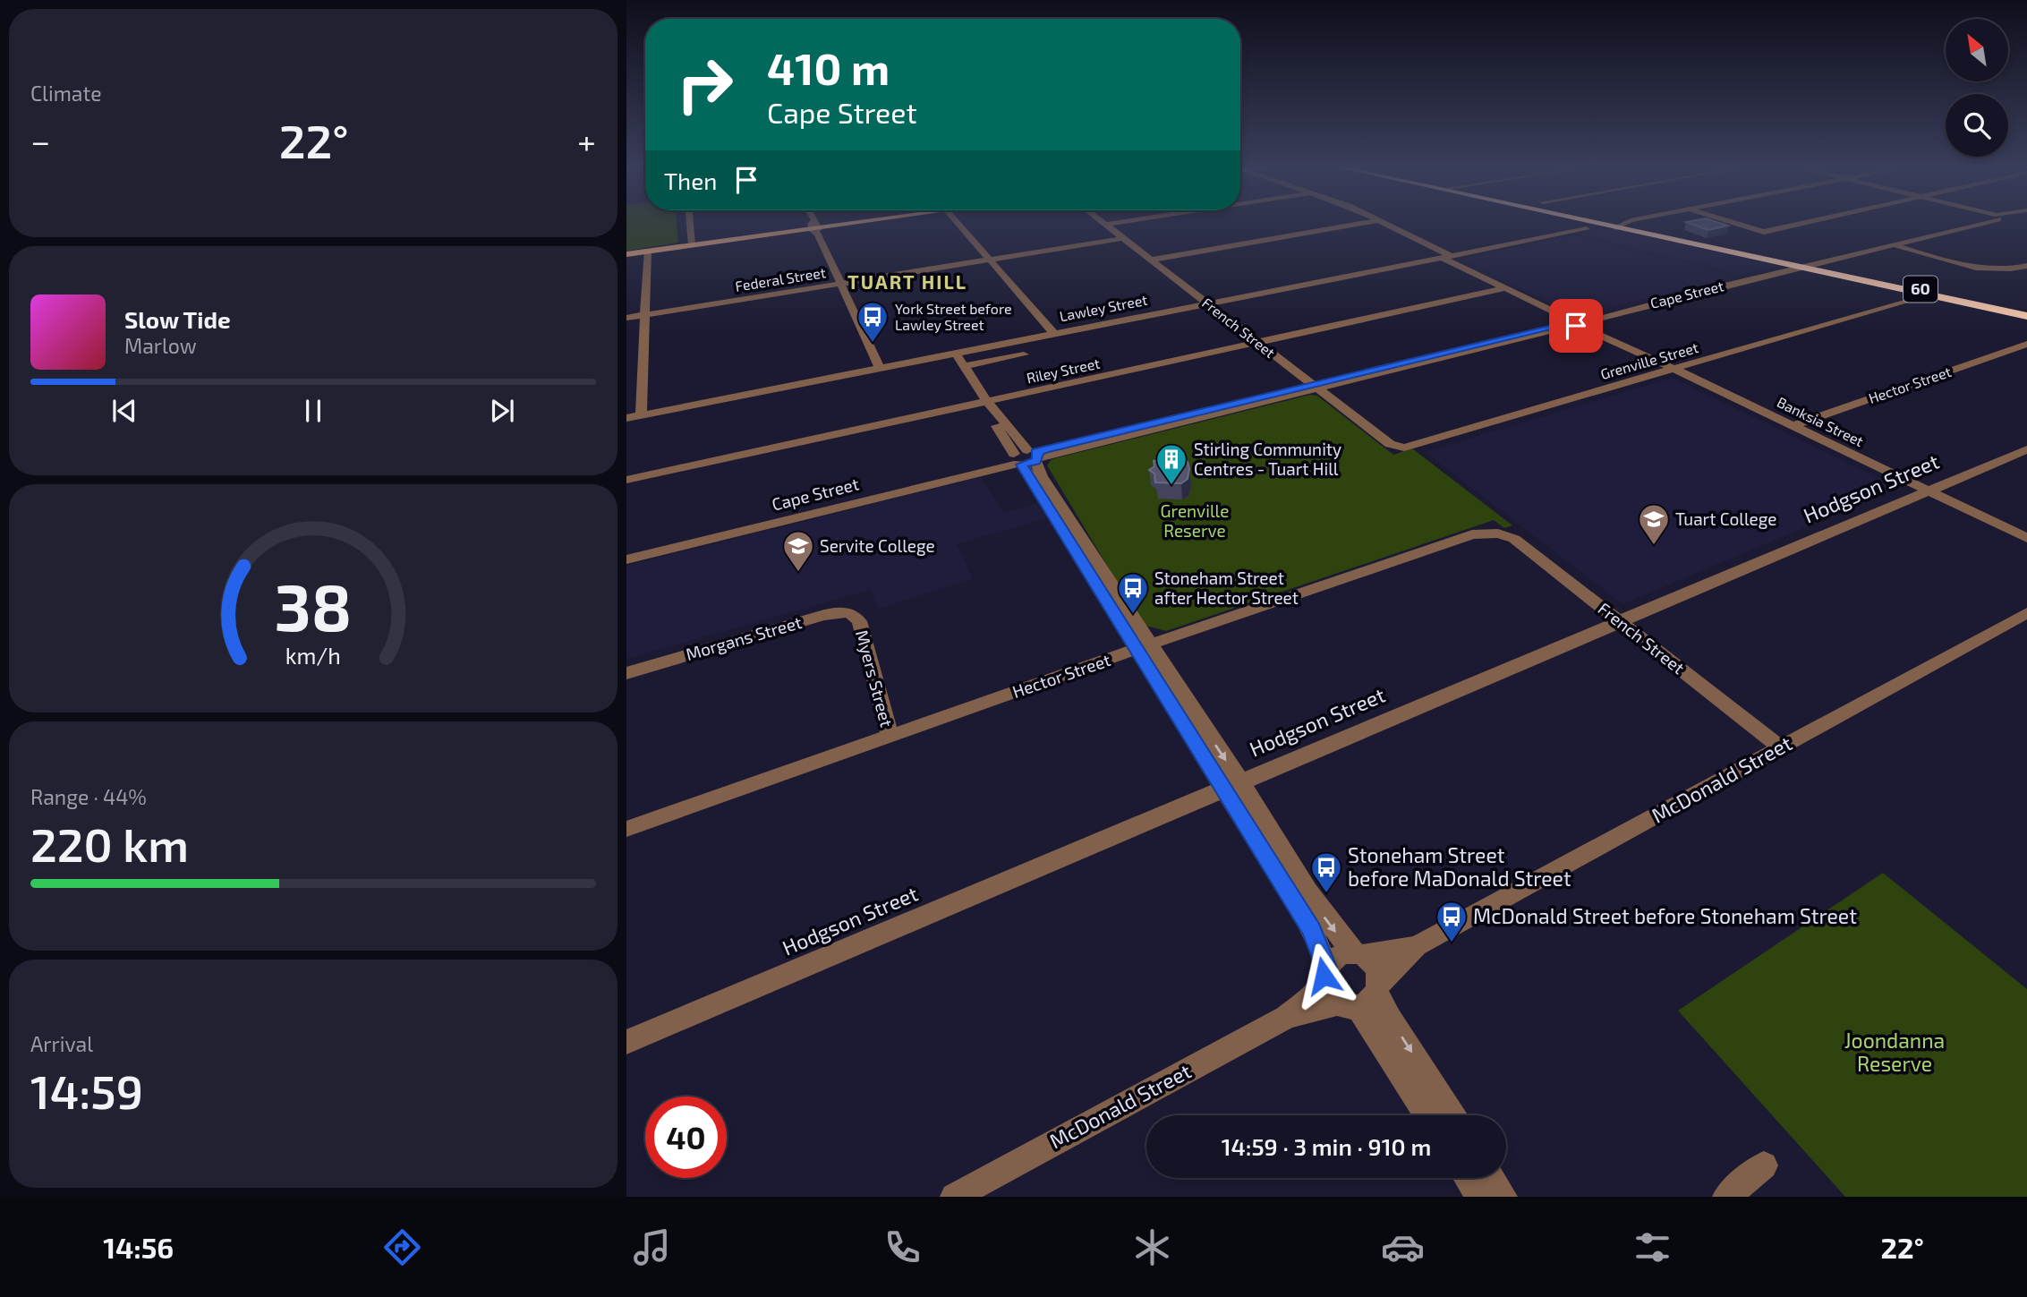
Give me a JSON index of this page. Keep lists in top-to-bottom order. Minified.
{"streets":{"highway":["60"],"street":["Federal Street","Cape Street","Lawley Street","French Street","Grenville Street","Riley Street","Hector Street","Banksia Street","Hodgson Street","Morgans Street","Myers Street","McDonald Street"]},"crossings":[["Federal Street","French Street"],["60","Cape Street"],["60","Grenville Street"],["Cape Street","French Street"],["Cape Street","Banksia Street"],["Lawley Street","French Street"],["Lawley Street","Banksia Street"],["French Street","Grenville Street"],["French Street","Riley Street"],["French Street","Hector Street"],["French Street","Hodgson Street"],["French Street","McDonald Street"],["Grenville Street","Banksia Street"],["Riley Street","Banksia Street"],["Hector Street","Banksia Street"],["Hector Street","Myers Street"],["Banksia Street","Hodgson Street"],["Morgans Street","Myers Street"]],"districts":["TUART HILL"],"parks":["Grenville Reserve","Joondanna Reserve"],"places":{"bus stop":["York Street before Lawley Street","Stoneham Street after Hector Street","Stoneham Street before MaDonald Street","McDonald Street before Stoneham Street"],"building":["Stirling Community Centres - Tuart Hill"],"school or university":["Tuart College","Servite College"]},"north":"top left","page":{"tile":["Climate",["Range · 44%","220 km"],["Arrival","14:59"]],"turn":["410 m","Cape Street"],"heat":["−","22°","+"],"then":"Then","song":["Slow Tide","Marlow"],"limit":"40","trip":"14:59 · 3 min · 910 m","tabs":["14:56","22°"],"gauge":["38","km/h"]}}
